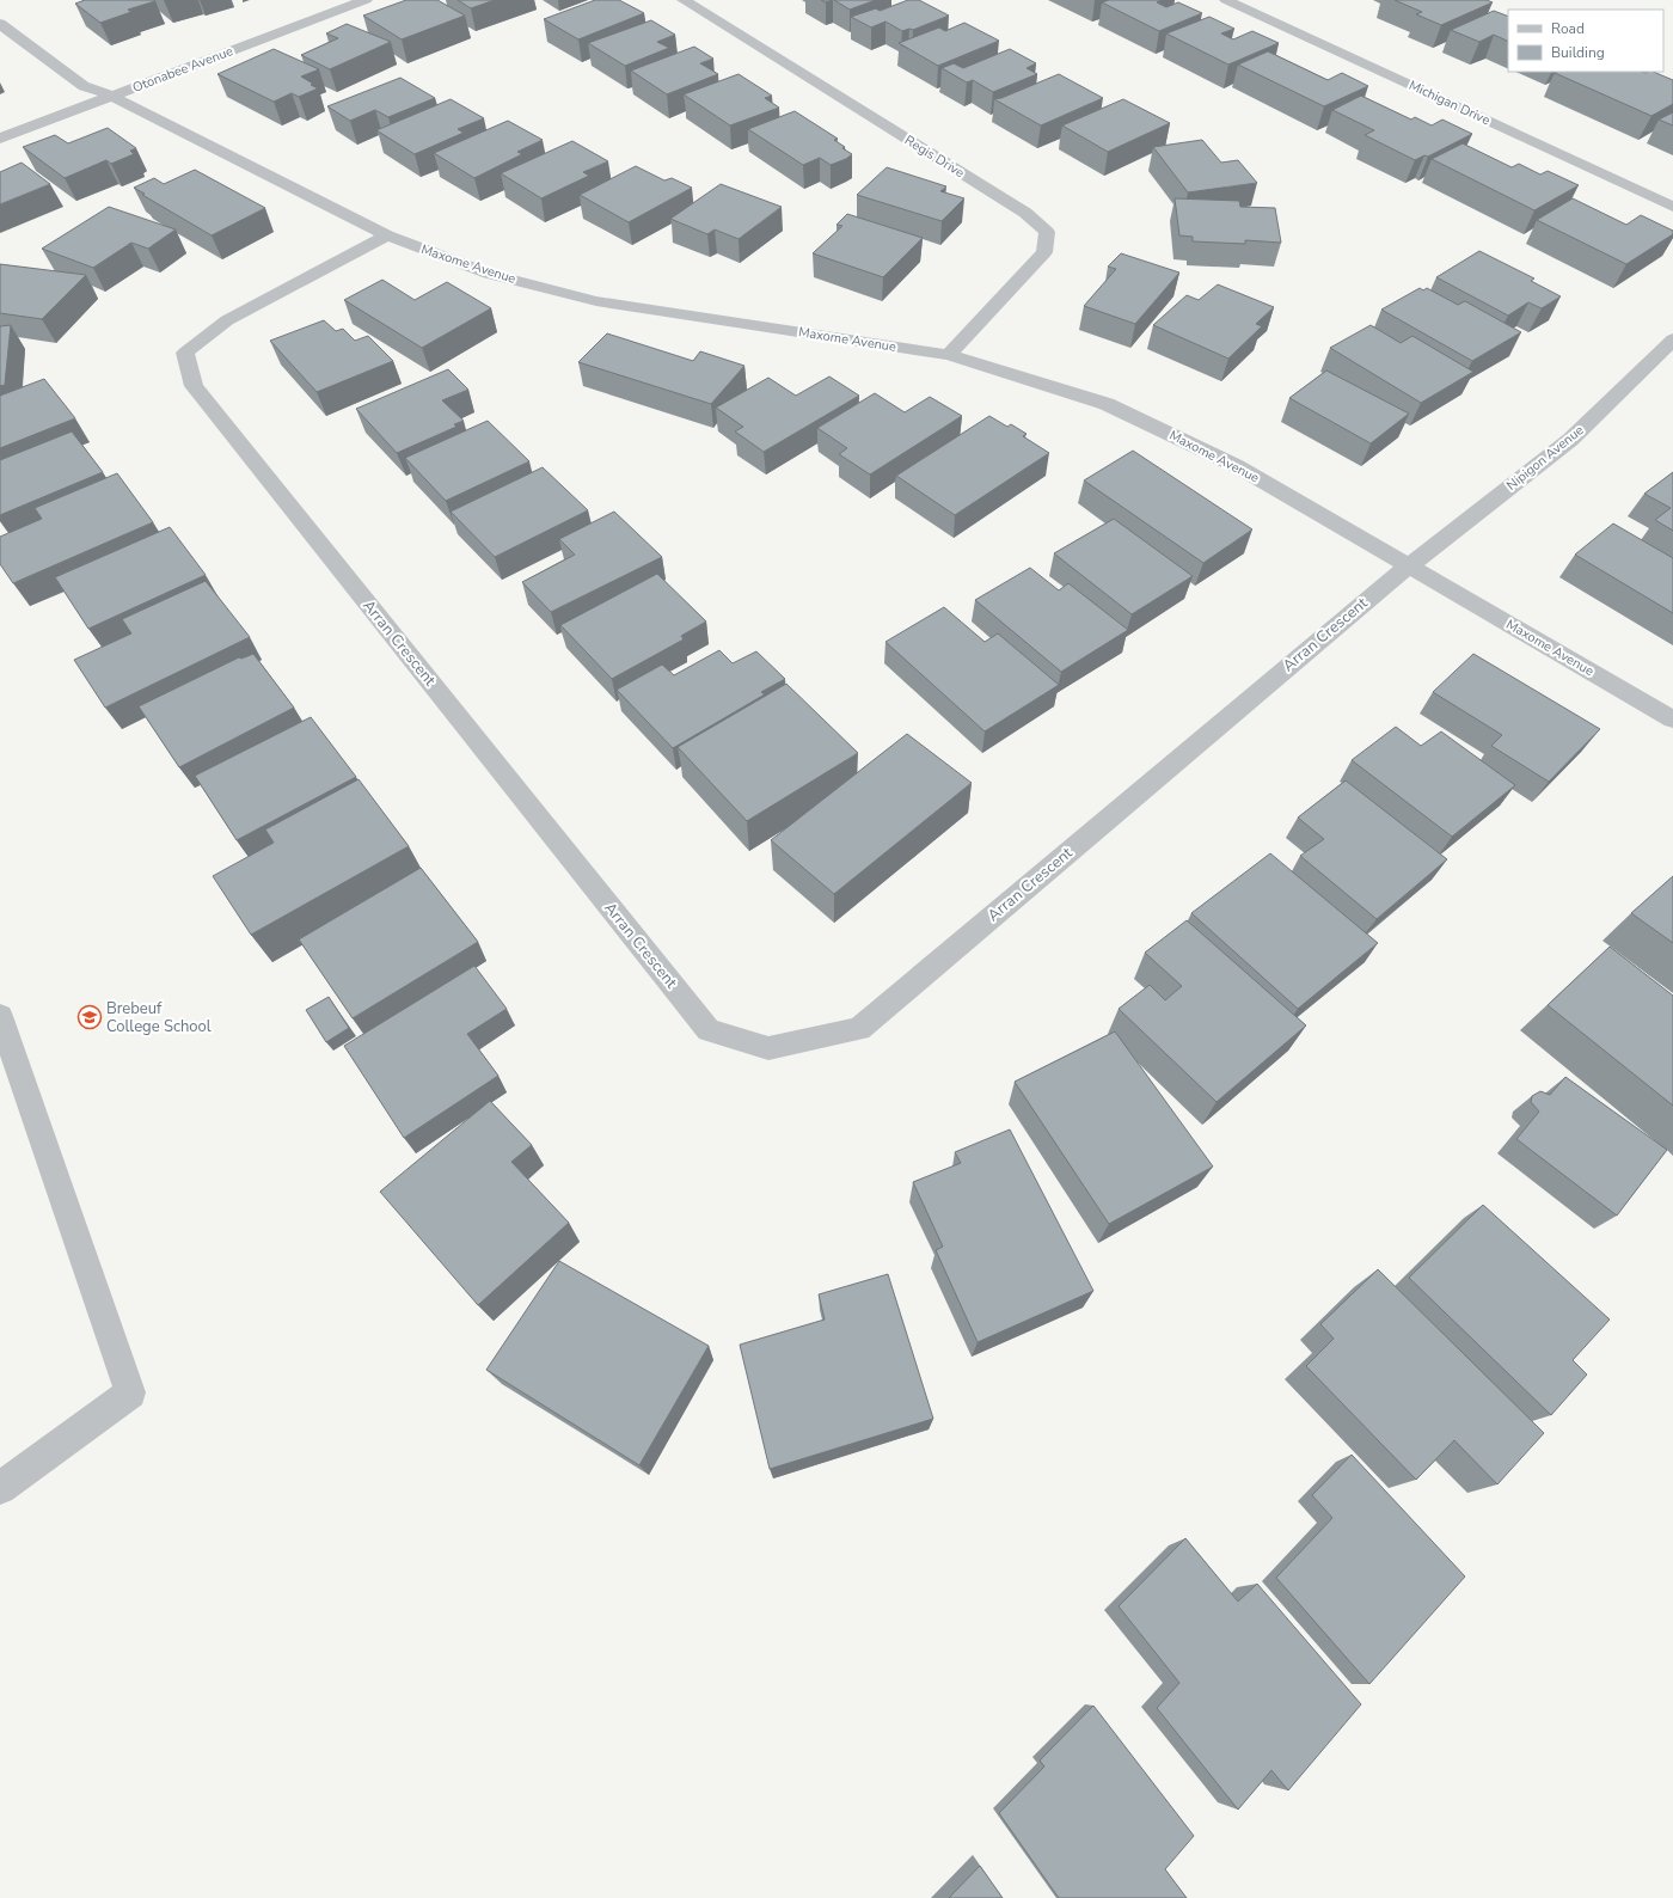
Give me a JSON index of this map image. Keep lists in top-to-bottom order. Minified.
{"streets":{"street":["Otonabee Avenue","Michigan Drive","Regis Drive","Maxome Avenue","Nipigon Avenue","Arran Crescent"]},"crossings":[["Otonabee Avenue","Maxome Avenue"],["Regis Drive","Maxome Avenue"],["Maxome Avenue","Nipigon Avenue"],["Maxome Avenue","Arran Crescent"],["Nipigon Avenue","Arran Crescent"]],"places":{"school or university":["Brebeuf College School"]},"legend":["Road","Building"]}
